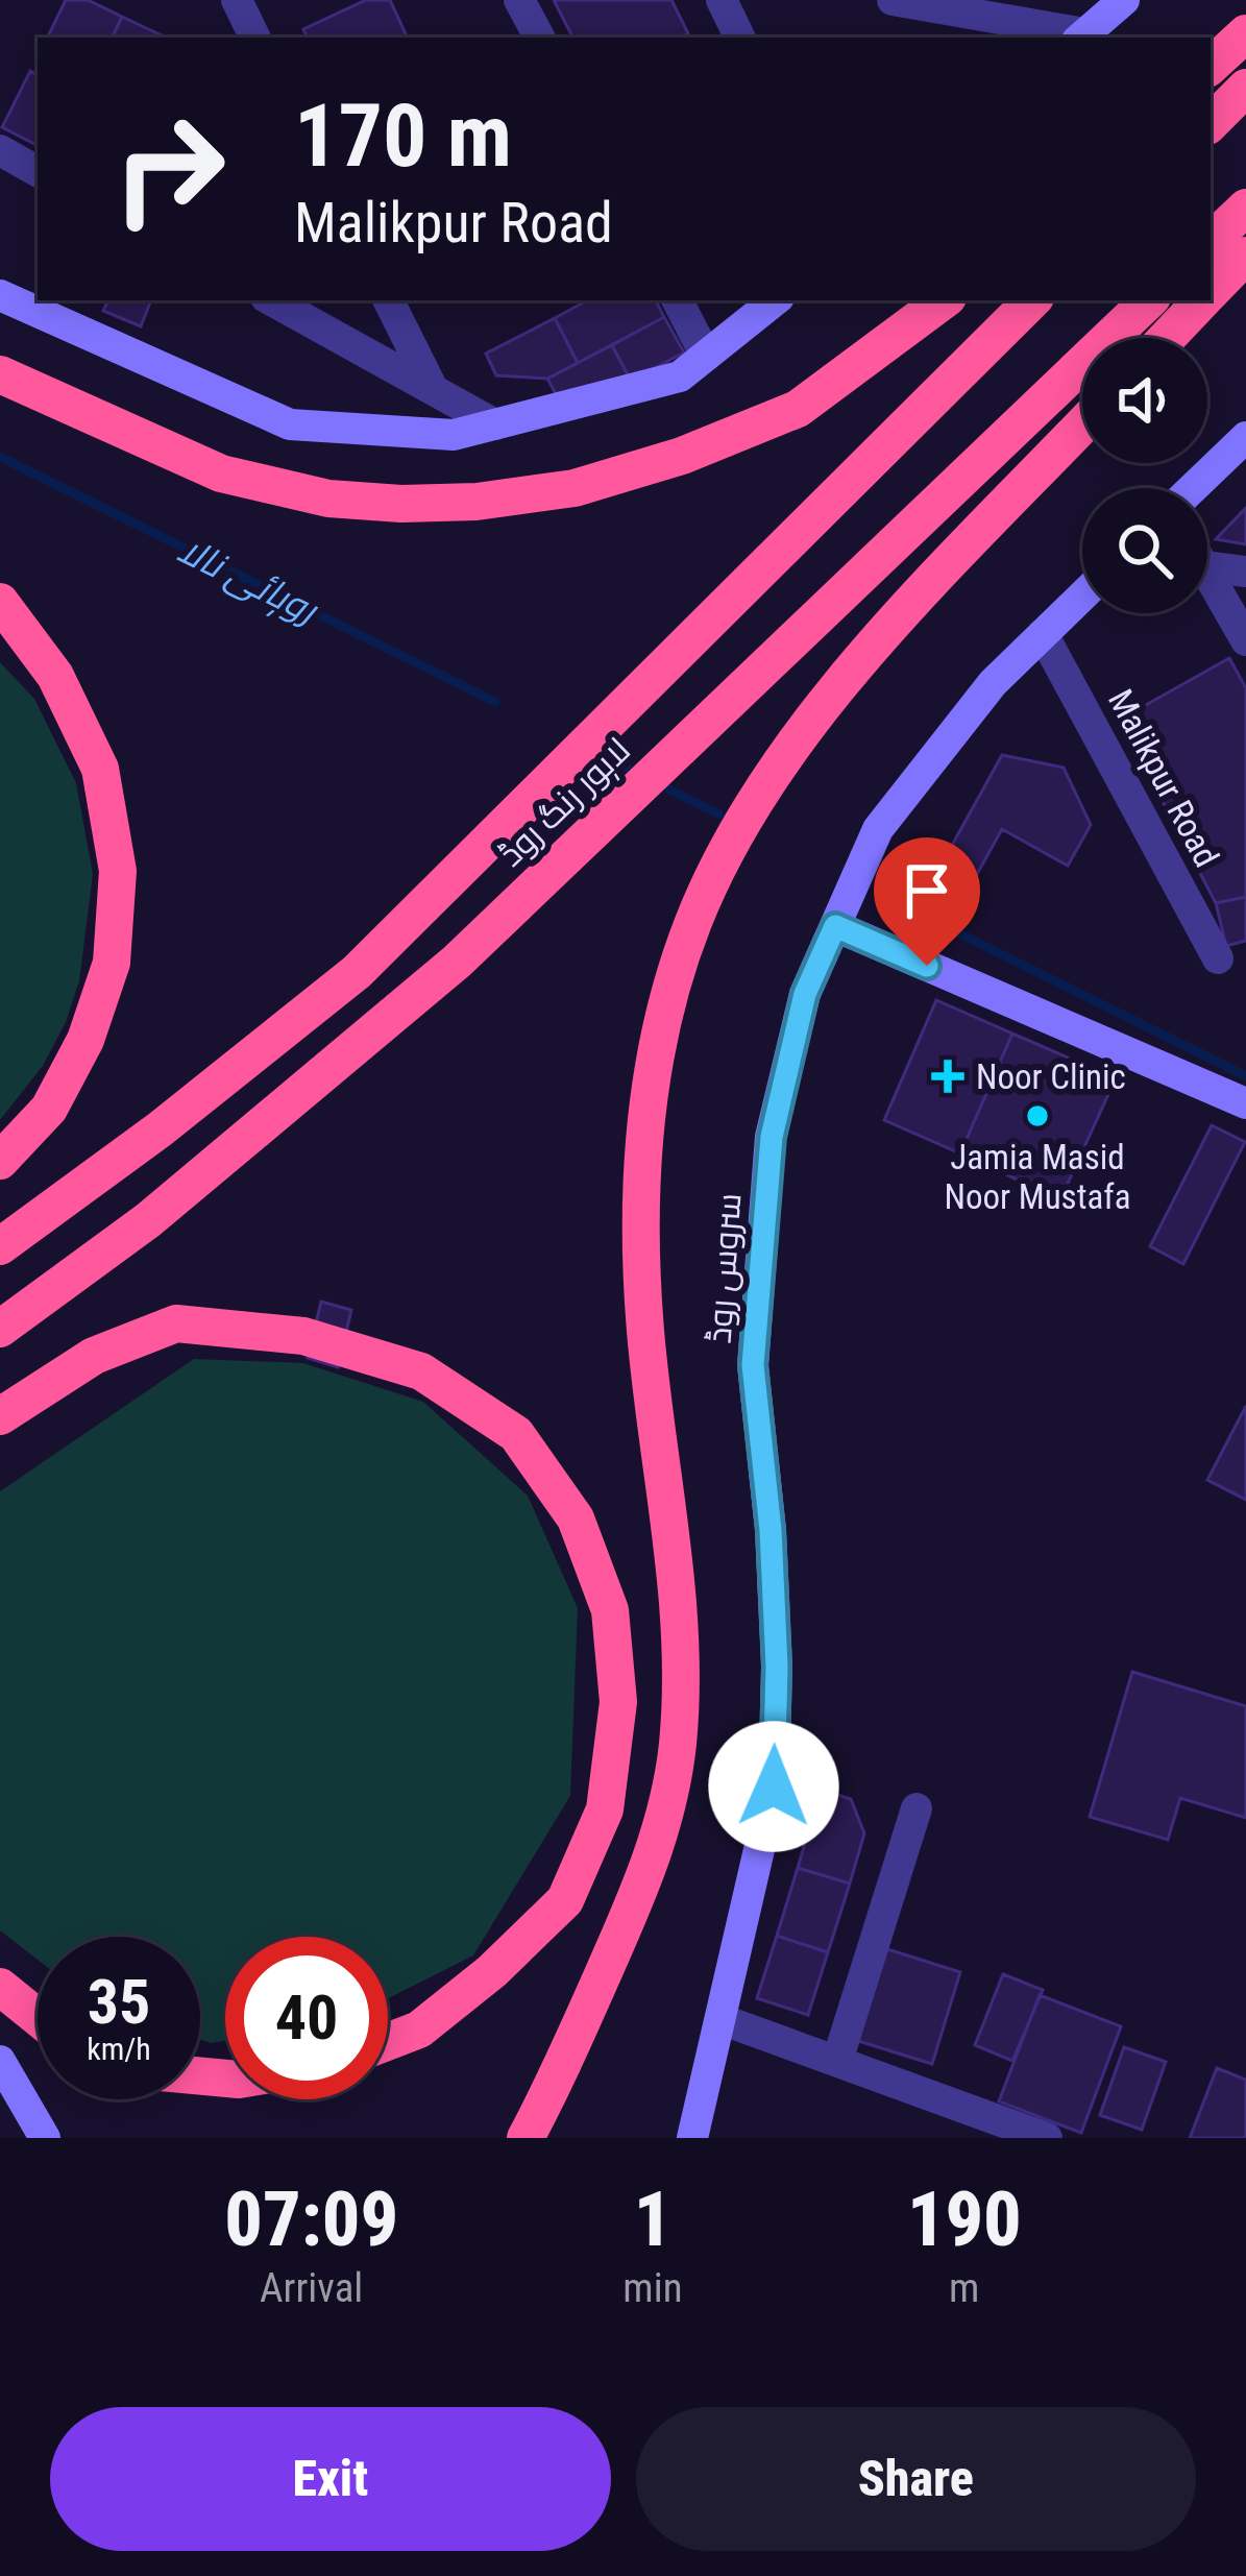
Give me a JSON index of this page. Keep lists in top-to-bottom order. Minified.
{"streets":{"highway":["لاہور رنگ روڈ"],"street":["Malikpur Road","سروس روڈ"]},"crossings":[["Malikpur Road","سروس روڈ"]],"water":["روہائی نالا"],"places":{"health":["Noor Clinic"],"other":["Jamia Masid Noor Mustafa"]},"page":{"turn":["170 m","Malikpur Road"],"speed":"35 km/h","limit":"40","eta":["07:09","Arrival","1","min","190","m"],"buttons":["Exit","Share"]}}
